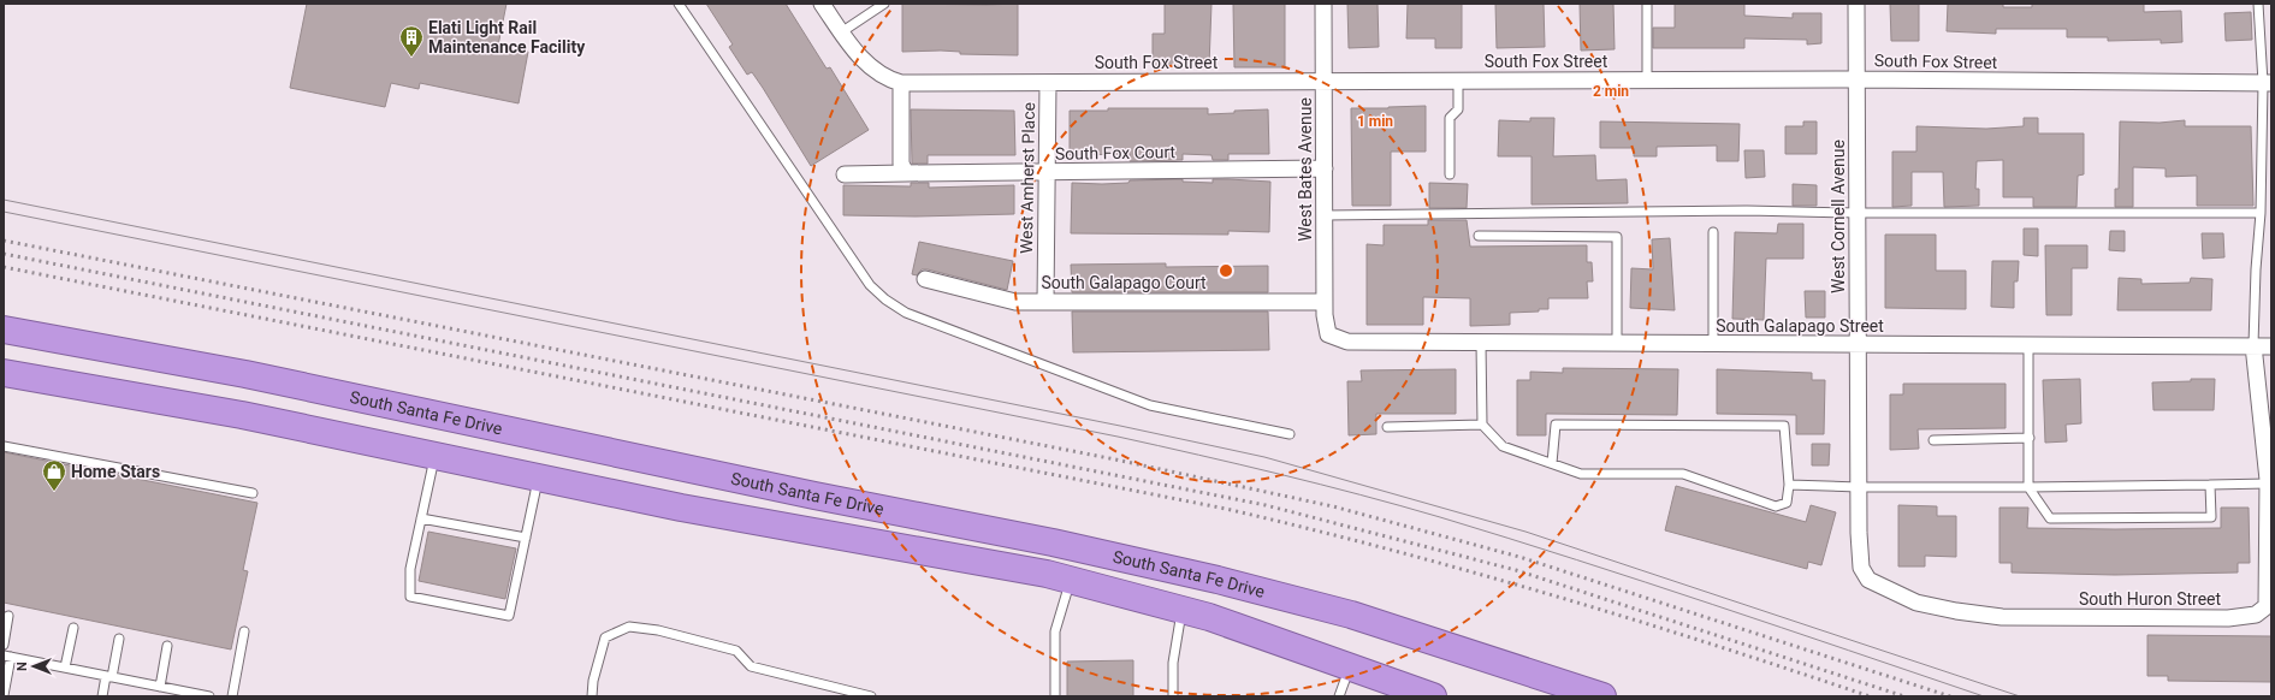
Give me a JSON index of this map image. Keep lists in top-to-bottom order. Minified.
{"streets":{"highway":["South Santa Fe Drive"],"street":["South Fox Street","South Fox Court","West Bates Avenue","West Amherst Place","West Cornell Avenue","South Galapago Court","South Galapago Street","South Huron Street"]},"crossings":[["South Fox Street","West Bates Avenue"],["South Fox Street","West Amherst Place"],["South Fox Street","West Cornell Avenue"],["South Fox Court","West Bates Avenue"],["South Fox Court","West Amherst Place"],["West Bates Avenue","South Galapago Court"],["West Bates Avenue","South Galapago Street"],["West Amherst Place","South Galapago Court"],["West Cornell Avenue","South Galapago Street"],["West Cornell Avenue","South Huron Street"],["South Galapago Street","South Huron Street"]],"places":{"building":["Elati Light Rail Maintenance Facility"],"shop":["Home Stars"]},"north":"left","rings":["2 min","1 min"]}
